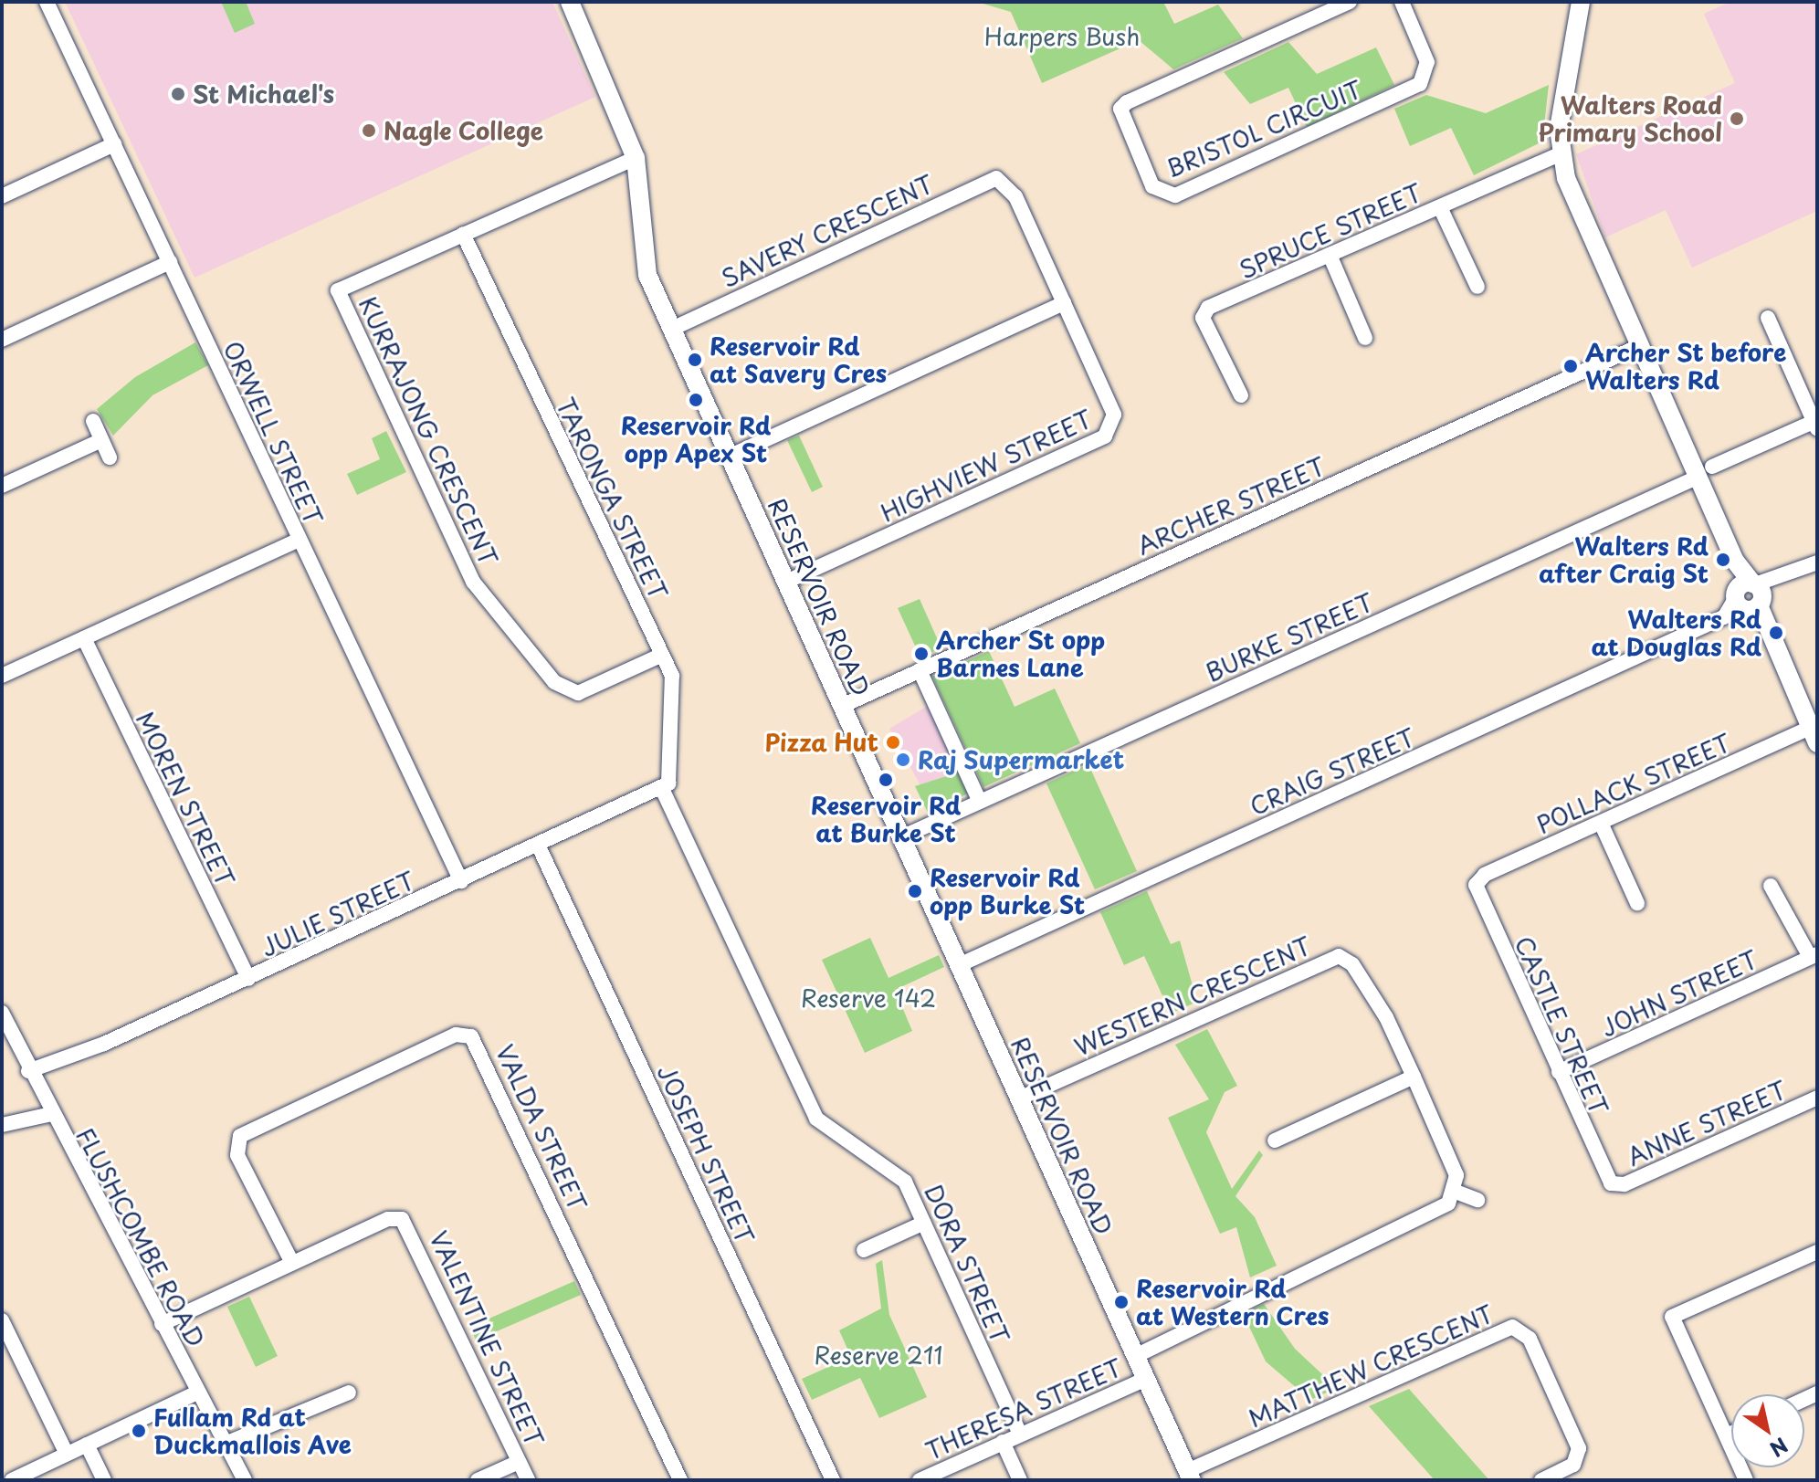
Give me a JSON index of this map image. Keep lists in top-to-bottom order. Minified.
{"streets":{"main road":["RESERVOIR ROAD"],"street":["BRISTOL CIRCUIT","SAVERY CRESCENT","SPRUCE STREET","KURRAJONG CRESCENT","ORWELL STREET","HIGHVIEW STREET","TARONGA STREET","ARCHER STREET","BURKE STREET","CRAIG STREET","POLLACK STREET","MOREN STREET","JULIE STREET","JOHN STREET","WESTERN CRESCENT","CASTLE STREET","ANNE STREET","VALDA STREET","JOSEPH STREET","FLUSHCOMBE ROAD","DORA STREET","VALENTINE STREET","MATTHEW CRESCENT","THERESA STREET"]},"crossings":[["SAVERY CRESCENT","HIGHVIEW STREET"],["SAVERY CRESCENT","RESERVOIR ROAD"],["KURRAJONG CRESCENT","TARONGA STREET"],["KURRAJONG CRESCENT","RESERVOIR ROAD"],["ORWELL STREET","JULIE STREET"],["HIGHVIEW STREET","RESERVOIR ROAD"],["TARONGA STREET","JULIE STREET"],["TARONGA STREET","DORA STREET"],["ARCHER STREET","RESERVOIR ROAD"],["RESERVOIR ROAD","BURKE STREET"],["RESERVOIR ROAD","CRAIG STREET"],["RESERVOIR ROAD","WESTERN CRESCENT"],["RESERVOIR ROAD","MATTHEW CRESCENT"],["RESERVOIR ROAD","THERESA STREET"],["POLLACK STREET","CASTLE STREET"],["MOREN STREET","JULIE STREET"],["JULIE STREET","JOSEPH STREET"],["JULIE STREET","FLUSHCOMBE ROAD"],["JULIE STREET","DORA STREET"],["JOHN STREET","CASTLE STREET"],["CASTLE STREET","ANNE STREET"],["VALDA STREET","VALENTINE STREET"],["FLUSHCOMBE ROAD","VALENTINE STREET"],["DORA STREET","THERESA STREET"]],"parks":["Harpers Bush","Reserve 142","Reserve 211"],"places":["St Michael's","Walters Road Primary School","Nagle College","Reservoir Rd at Savery Cres","Archer St before Walters Rd","Reservoir Rd opp Apex St","Walters Rd after Craig St","Walters Rd at Douglas Rd","Archer St opp Barnes Lane","Pizza Hut","Raj Supermarket","Reservoir Rd at Burke St","Reservoir Rd opp Burke St","Reservoir Rd at Western Cres","Fullam Rd at Duckmallois Ave"],"north":"bottom right"}
